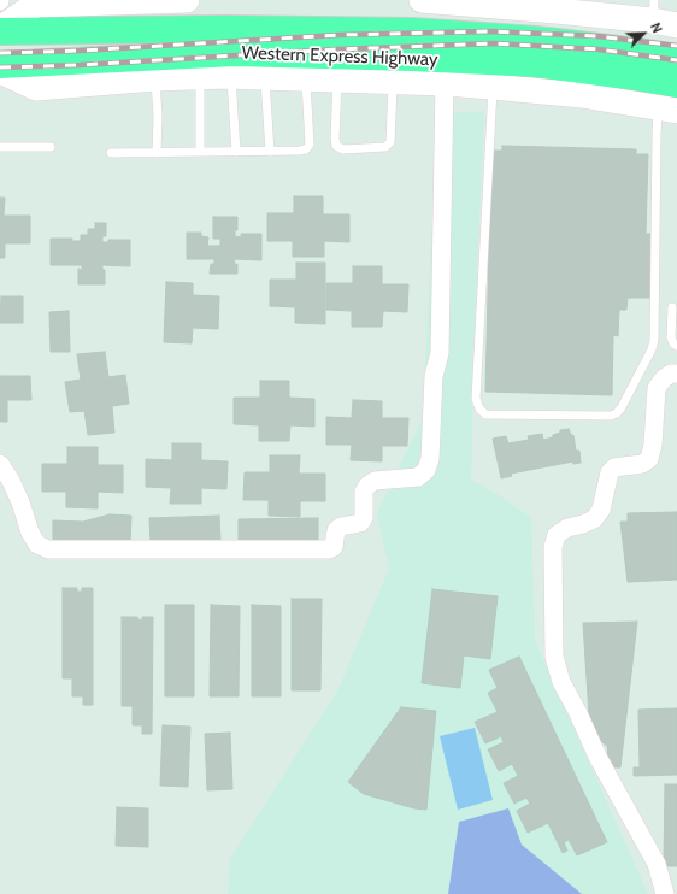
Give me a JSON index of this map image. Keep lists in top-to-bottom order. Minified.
{"streets":{"highway":["Western Express Highway"]},"north":"top right"}
